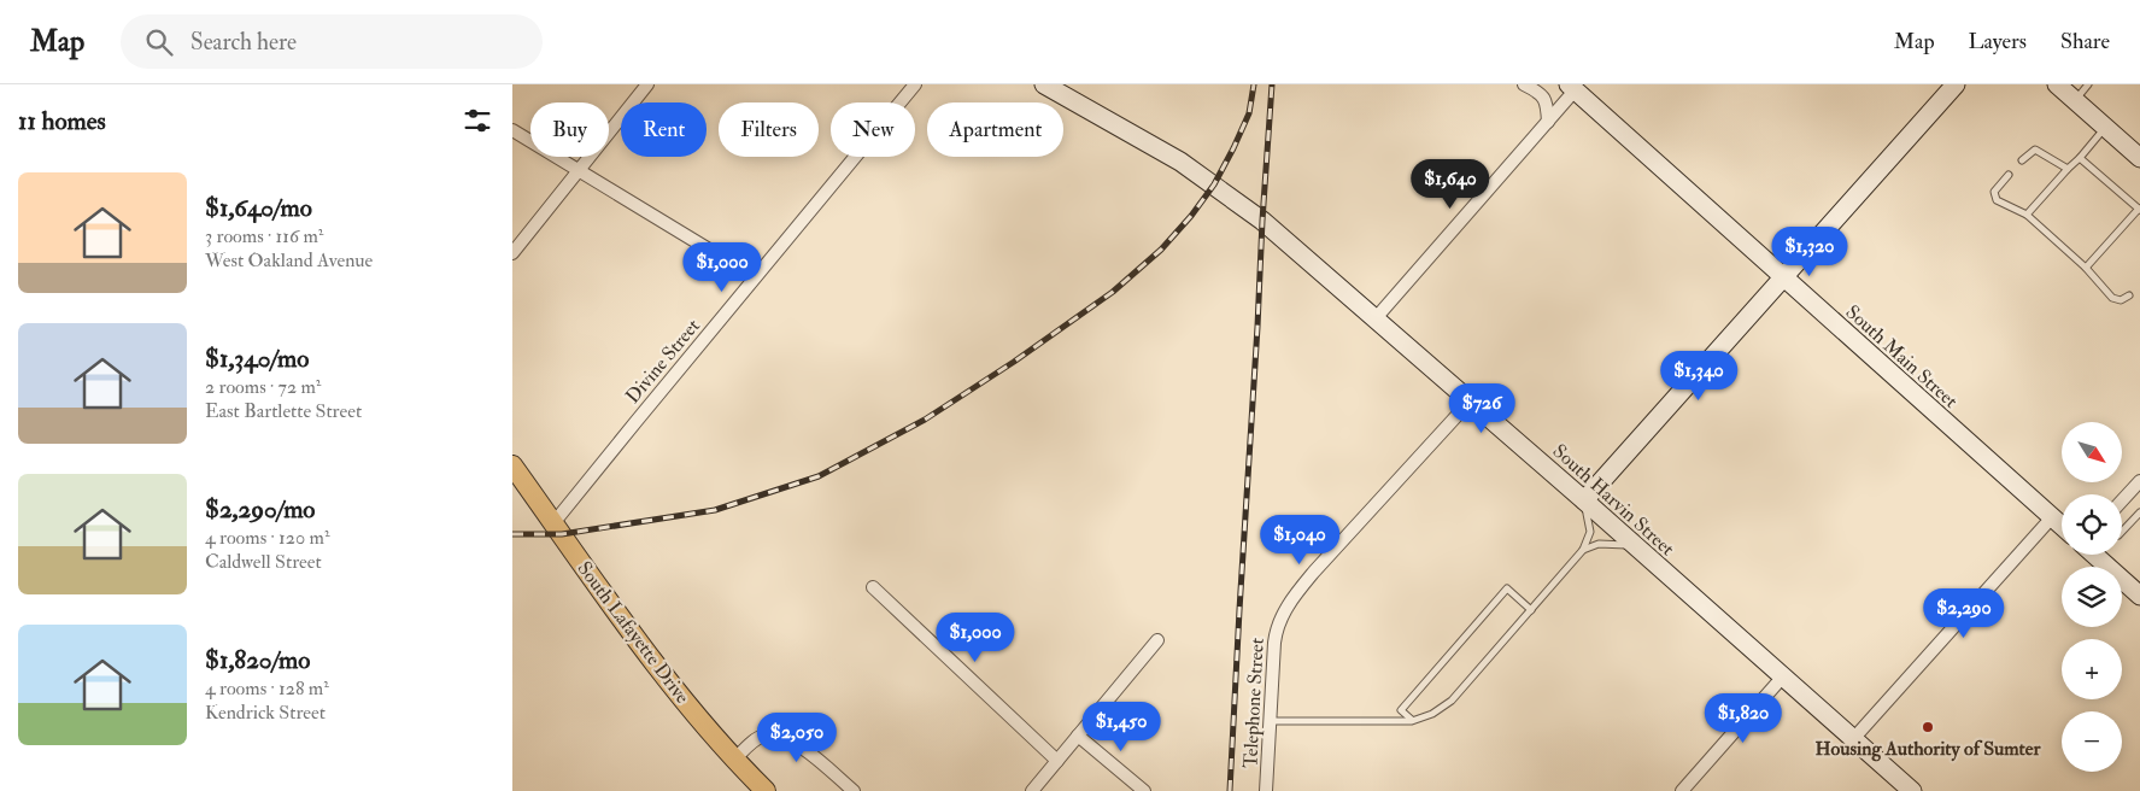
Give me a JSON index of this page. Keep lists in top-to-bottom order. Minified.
{"streets":{"main road":["South Lafayette Drive"],"street":["South Main Street","Divine Street","South Harvin Street","Telephone Street"]},"crossings":[["Divine Street","South Lafayette Drive"],["South Harvin Street","Telephone Street"]],"places":["Housing Authority of Sumter"],"north":"bottom right","page":{"header":"Map","search":"Search here","nav":["Map","Layers","Share"],"heading":"11 homes","chip":["Buy","Rent","Filters","New","Apartment"],"list":[{"name":"$1,640/mo","note":"3 rooms · 116 m² · West Oakland Avenue"},{"name":"$1,340/mo","note":"2 rooms · 72 m² · East Bartlette Street"},{"name":"$2,290/mo","note":"4 rooms · 120 m² · Caldwell Street"},{"name":"$1,820/mo","note":"4 rooms · 128 m² · Kendrick Street"}],"price":["$1,640","$1,320","$1,000","$1,340","$726","$1,040","$2,290","$1,000","$1,820","$1,450","$2,050"],"map_buttons":["+","−"]}}
